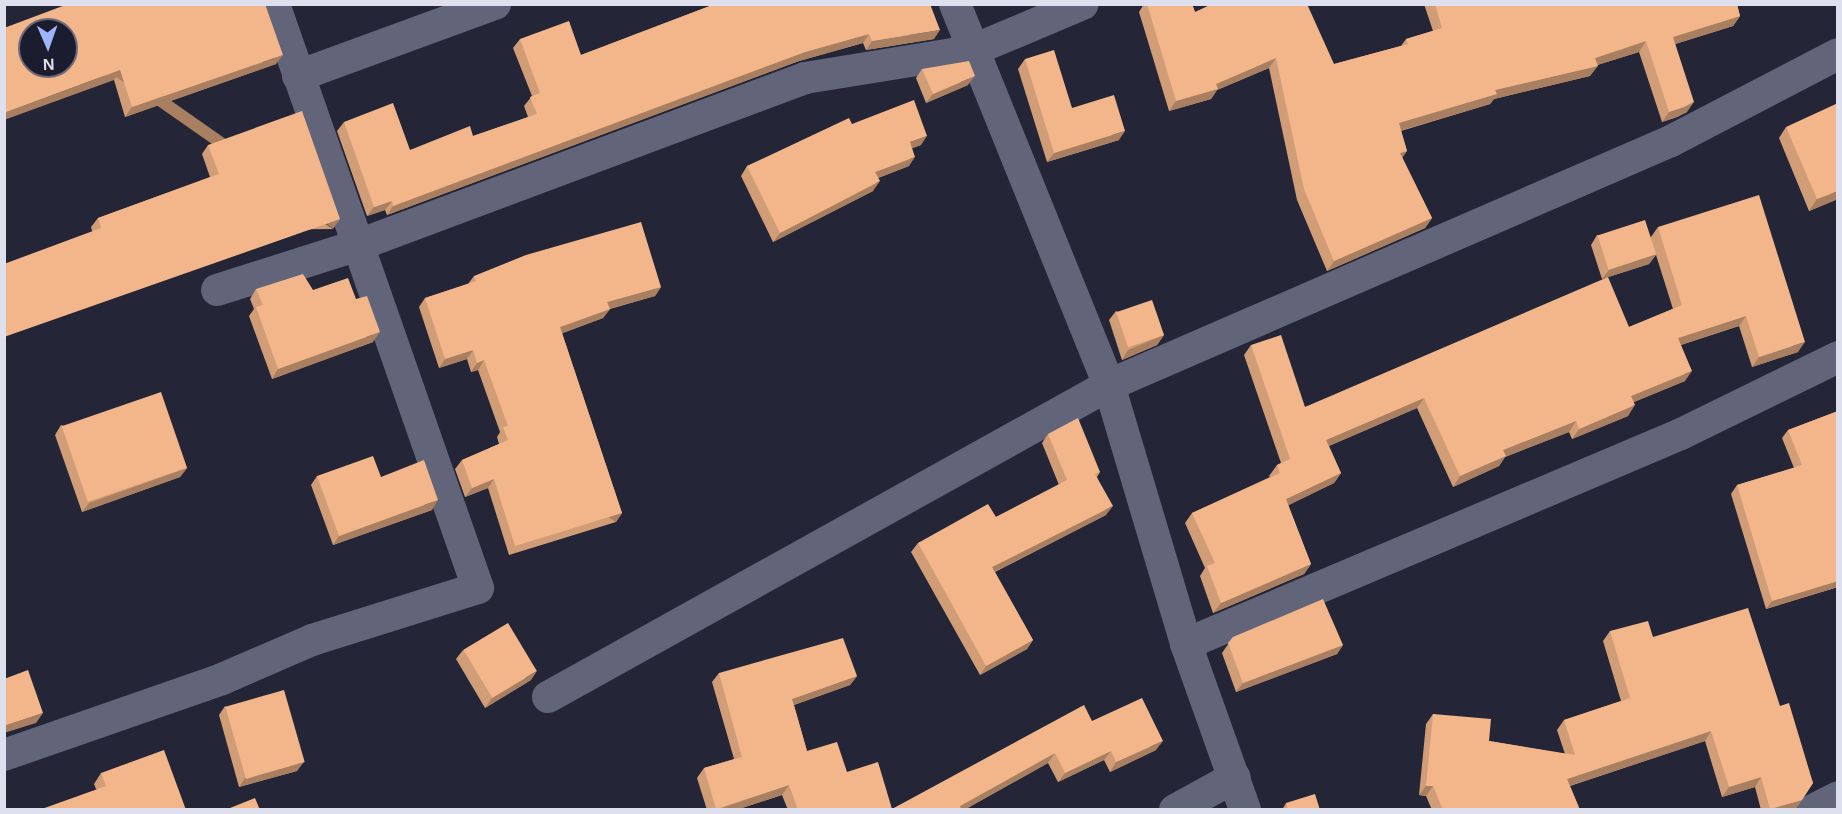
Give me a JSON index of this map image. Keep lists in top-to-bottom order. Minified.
{"north":"bottom"}
